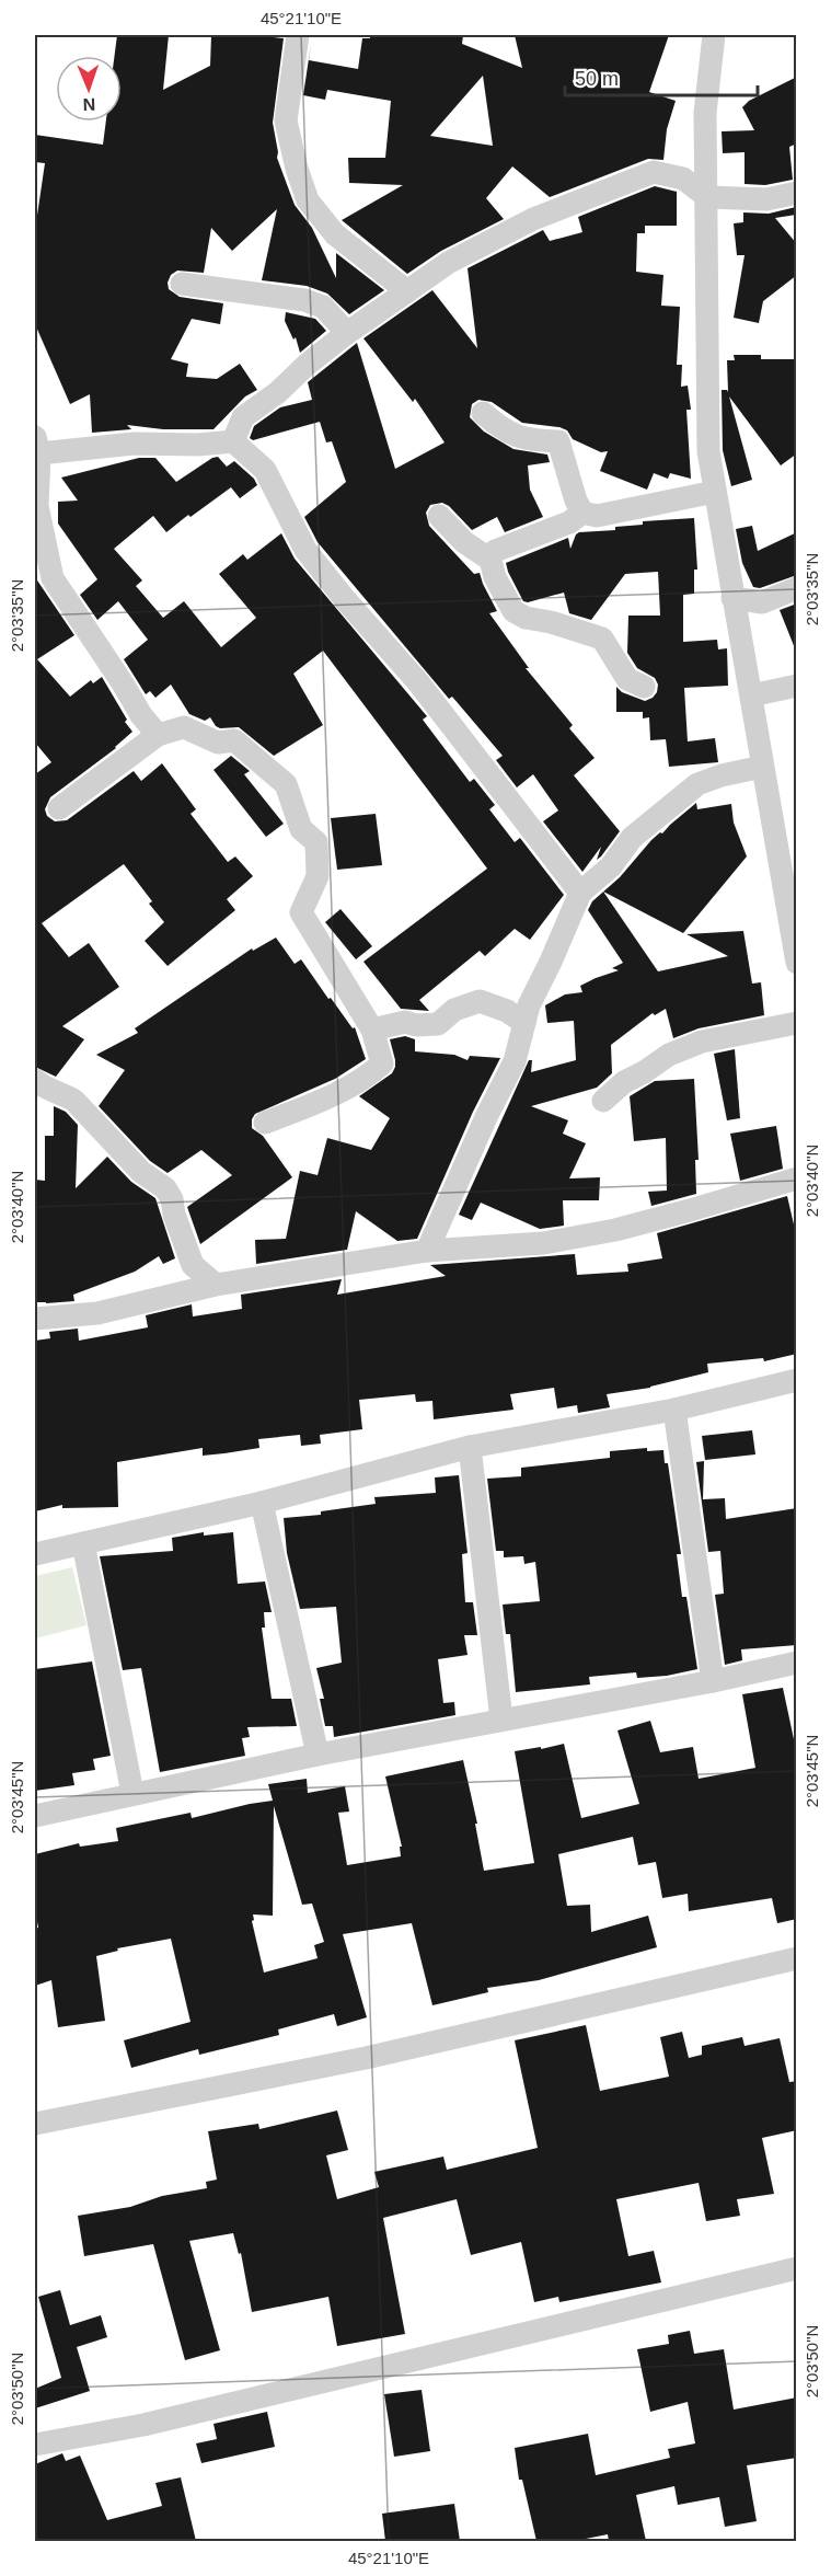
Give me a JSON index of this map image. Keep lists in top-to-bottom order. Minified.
{"scale_bar":"50 m","north":"bottom","coordinates":["45°21'10\"E","2°03'35\"N","2°03'40\"N","2°03'45\"N","2°03'50\"N"]}
